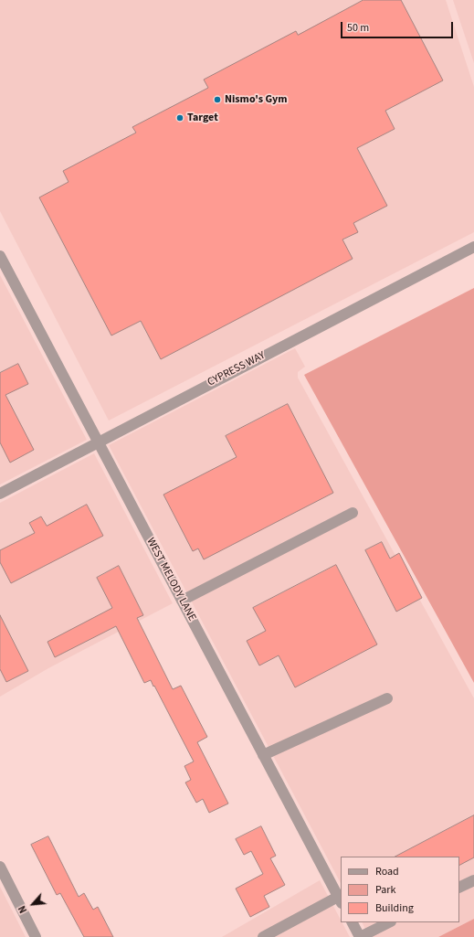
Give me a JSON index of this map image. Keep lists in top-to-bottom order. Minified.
{"streets":{"street":["CYPRESS WAY","WEST MELODY LANE"]},"crossings":[["CYPRESS WAY","WEST MELODY LANE"]],"places":["Nismo's Gym","Target"],"legend":["Road","Park","Building"],"scale_bar":"50 m","north":"bottom left"}
